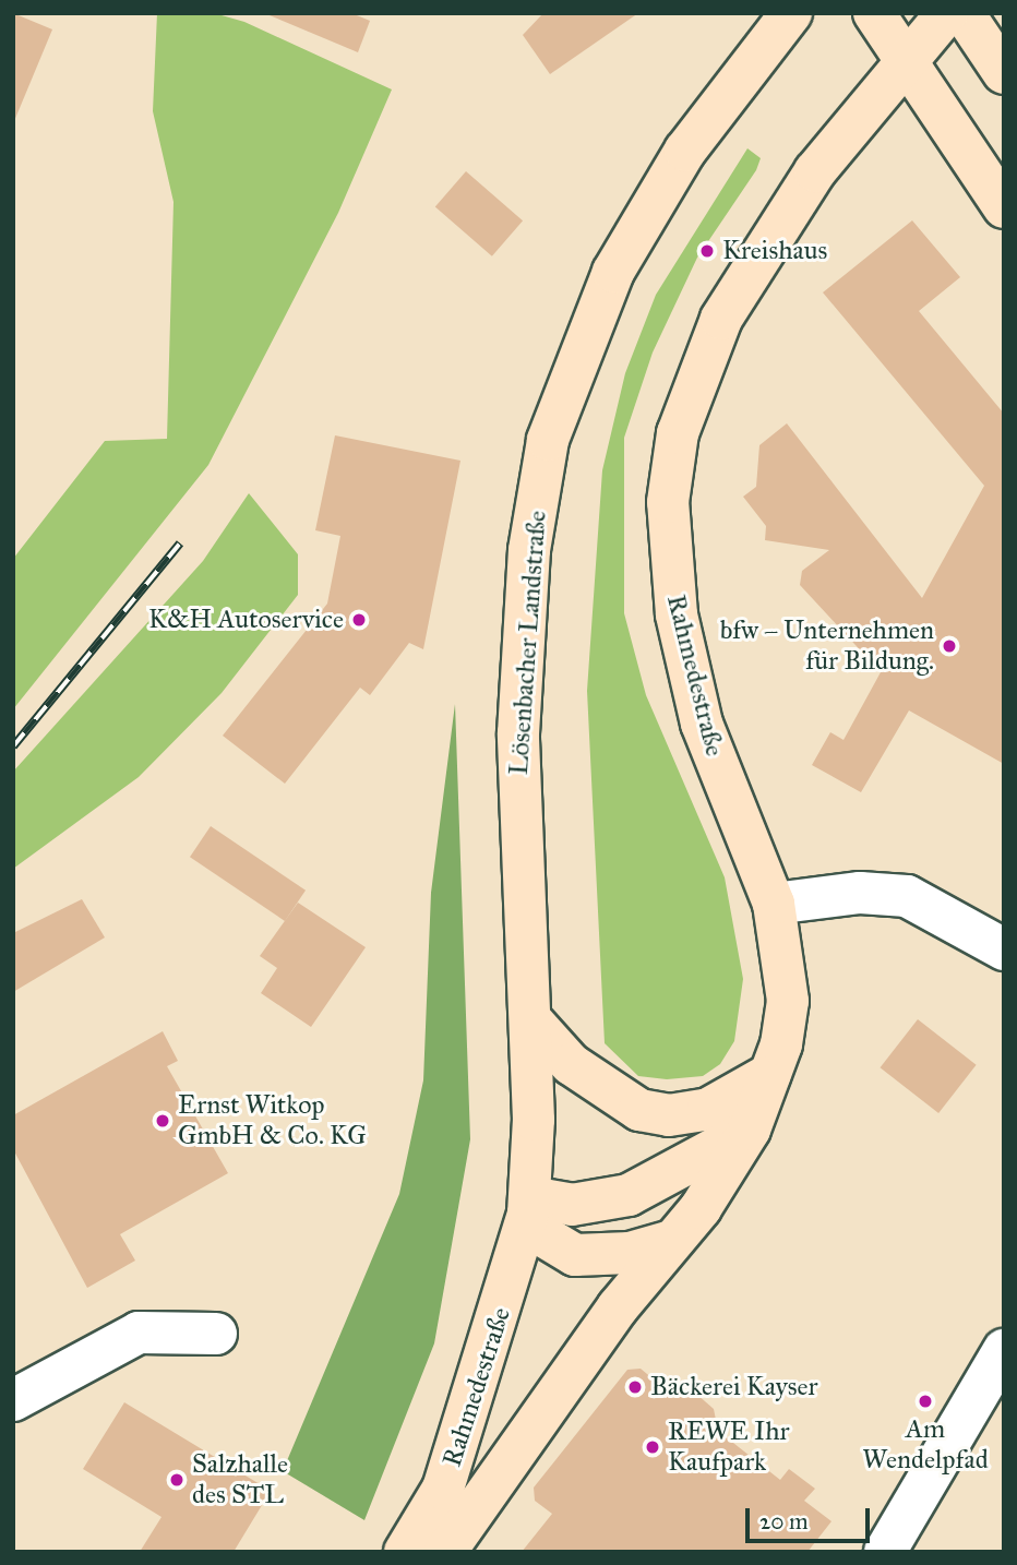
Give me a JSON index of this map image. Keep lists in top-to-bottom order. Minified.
{"streets":{"main road":["Lösenbacher Landstraße","Rahmedestraße"]},"crossings":[["Lösenbacher Landstraße","Rahmedestraße"]],"places":["Kreishaus","K&H Autoservice","bfw – Unternehmen für Bildung.","Ernst Witkop GmbH & Co. KG","Bäckerei Kayser","Am Wendelpfad","REWE Ihr Kaufpark","Salzhalle des STL"],"scale_bar":"20 m"}
